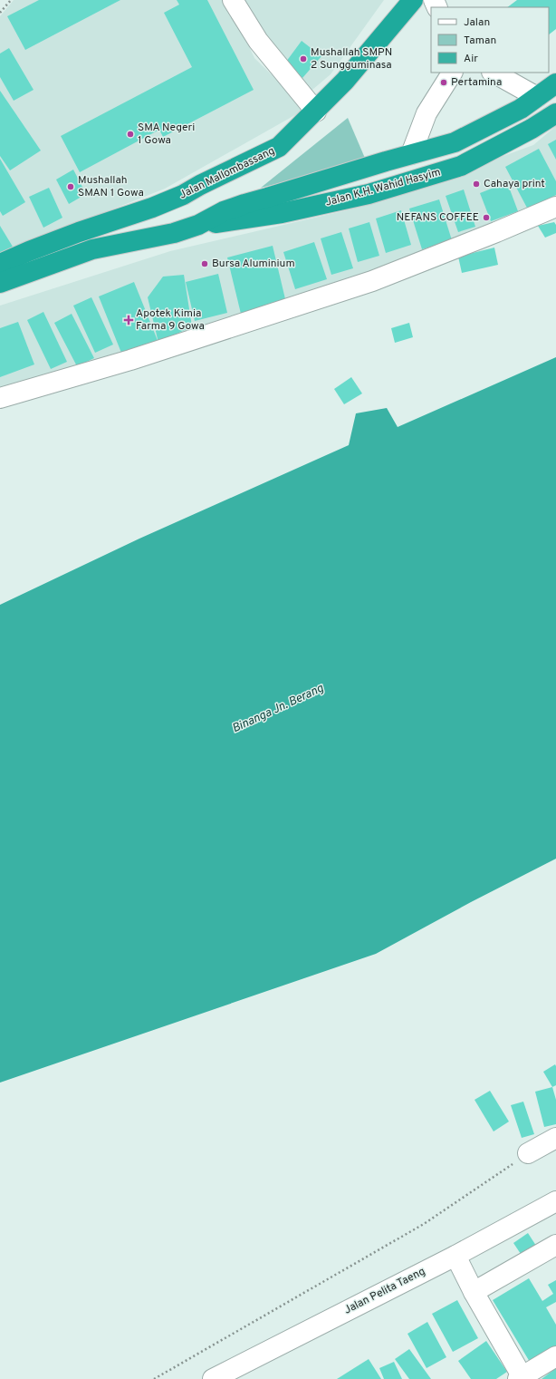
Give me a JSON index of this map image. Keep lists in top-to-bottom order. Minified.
{"streets":{"highway":["Jalan Mallombassang","Jalan K.H. Wahid Hasyim"],"street":["Jalan Pelita Taeng"]},"water":["Binanga Jn. Berang"],"places":{"other":["Mushallah SMPN 2 Sungguminasa","Pertamina","SMA Negeri 1 Gowa","Cahaya print","Mushallah SMAN 1 Gowa","NEFANS COFFEE","Bursa Aluminium"],"health":["Apotek Kimia Farma 9 Gowa"]},"legend":["Jalan","Taman","Air"]}
